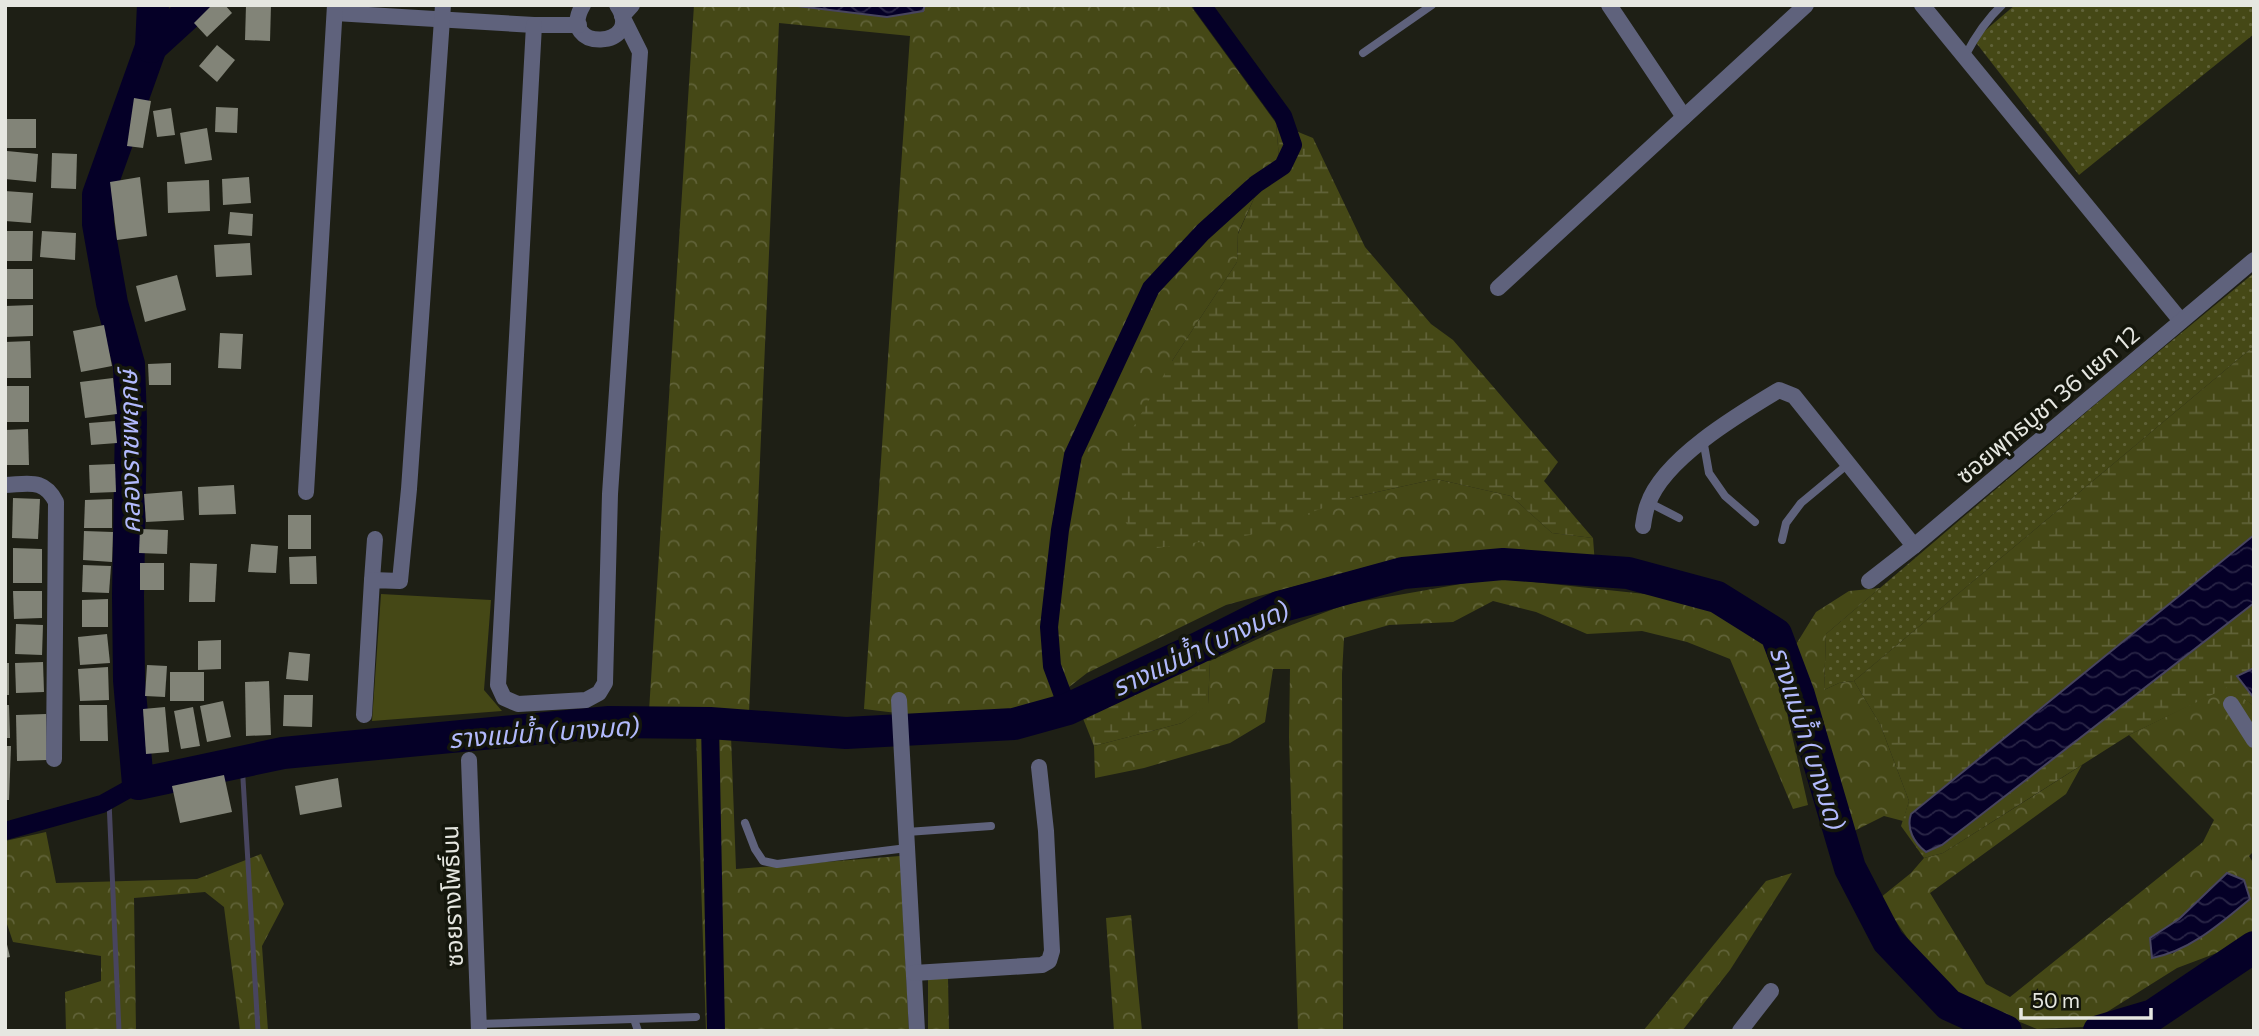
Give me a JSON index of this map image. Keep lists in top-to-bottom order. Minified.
{"streets":{"street":["ซอยพุทธบูชา 36 แยก 12","ซอยรางโพธิ์บน"]},"water":["คลองราชพฤกษ์","รางแม่น้ำ (บางมด)"],"scale_bar":"50 m"}
